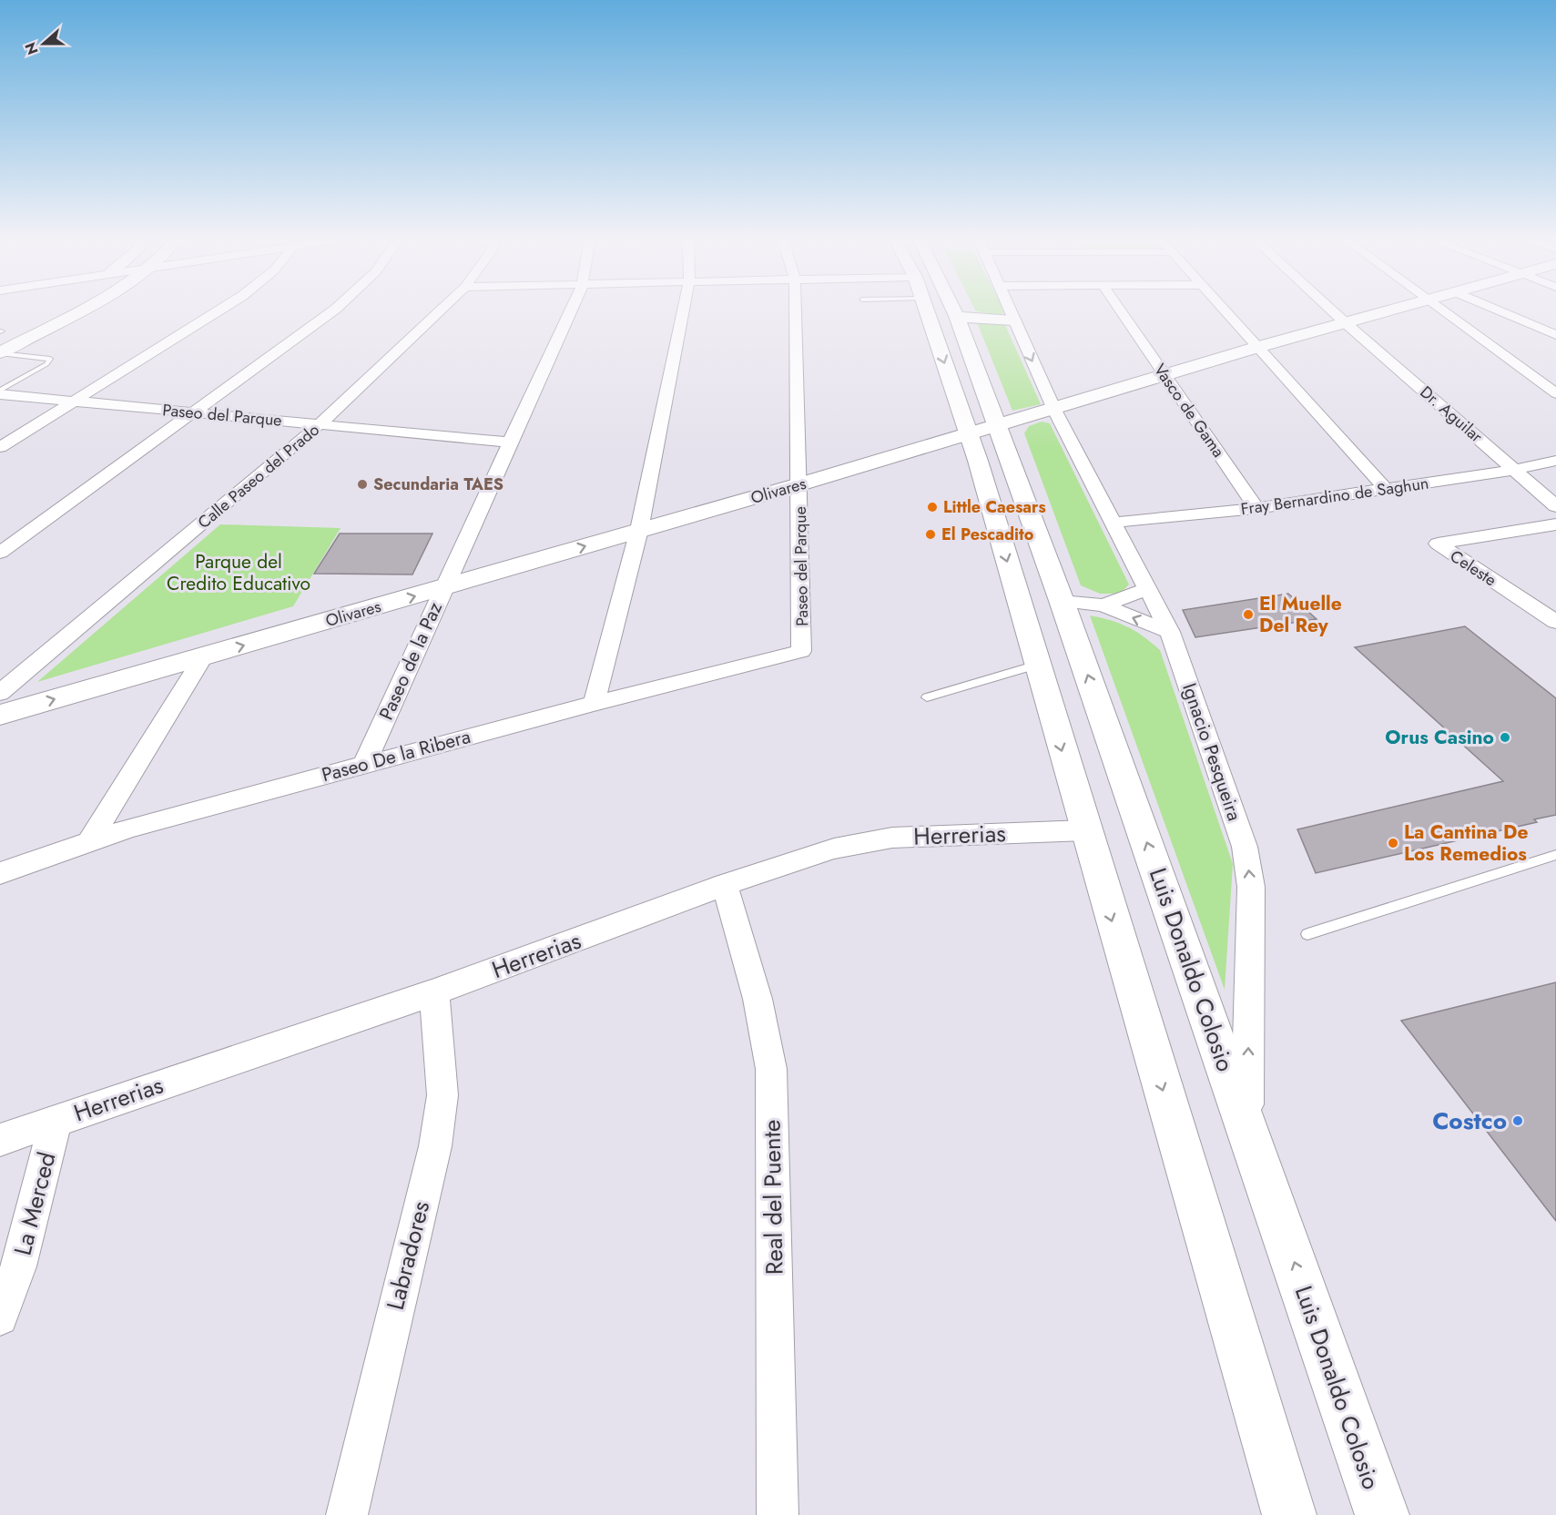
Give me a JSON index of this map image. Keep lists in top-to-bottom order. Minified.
{"streets":{"main road":["Olivares","Luis Donaldo Colosio"],"street":["Vasco de Gama","Dr. Aguilar","Paseo del Parque","Calle Paseo del Prado","Fray Bernardino de Saghun","Celeste","Paseo de la Paz","Ignacio Pesqueira","Paseo De la Ribera","Herrerias","Real del Puente","La Merced","Labradores"]},"crossings":[["Vasco de Gama","Olivares"],["Vasco de Gama","Fray Bernardino de Saghun"],["Dr. Aguilar","Olivares"],["Dr. Aguilar","Fray Bernardino de Saghun"],["Paseo del Parque","Calle Paseo del Prado"],["Paseo del Parque","Olivares"],["Paseo del Parque","Paseo de la Paz"],["Paseo del Parque","Paseo De la Ribera"],["Olivares","Paseo de la Paz"],["Olivares","Ignacio Pesqueira"],["Olivares","Luis Donaldo Colosio"],["Fray Bernardino de Saghun","Ignacio Pesqueira"],["Paseo de la Paz","Paseo De la Ribera"],["Ignacio Pesqueira","Luis Donaldo Colosio"],["Herrerias","Real del Puente"],["Herrerias","La Merced"],["Herrerias","Labradores"]],"one_way":["Olivares"],"parks":["Parque del Credito Educativo"],"places":["Secundaria TAES","Little Caesars","El Pescadito","El Muelle Del Rey","Orus Casino","La Cantina De Los Remedios","Costco"],"north":"left"}
